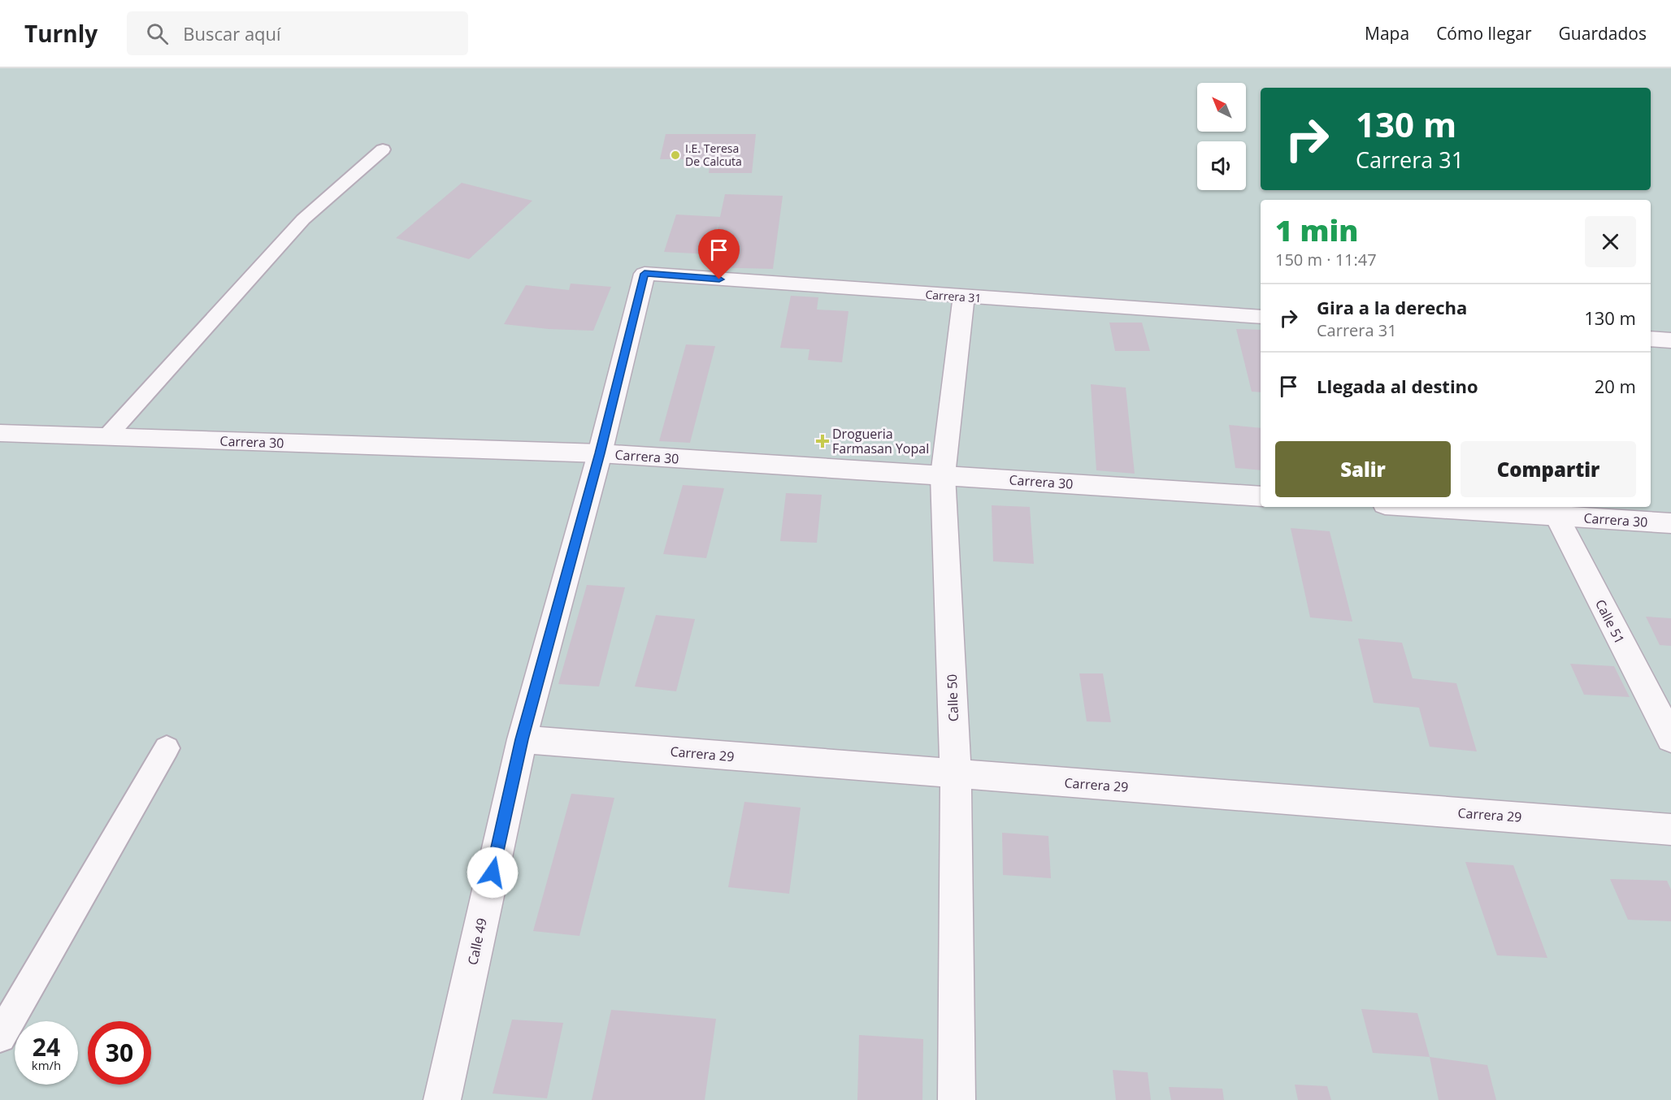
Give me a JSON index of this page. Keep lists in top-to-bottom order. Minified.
{"streets":{"street":["Carrera 31","Carrera 30","Calle 51","Calle 50","Carrera 29","Calle 49"]},"crossings":[["Carrera 31","Calle 50"],["Carrera 31","Calle 49"],["Carrera 30","Calle 51"],["Carrera 30","Calle 50"],["Carrera 30","Calle 49"],["Calle 50","Carrera 29"],["Carrera 29","Calle 49"]],"places":{"other":["I.E. Teresa De Calcuta"],"health":["Drogueria Farmasan Yopal"]},"north":"top left","page":{"header":"Turnly","search":"Buscar aquí","nav":["Mapa","Cómo llegar","Guardados"],"turn":["130 m","Carrera 31"],"heading":["1 min","150 m · 11:47"],"list":[{"name":"Gira a la derecha","note":"Carrera 31","value":"130 m"},{"name":"Llegada al destino","value":"20 m"}],"buttons":["Salir","Compartir"],"speed":"24 km/h","limit":"30"}}
